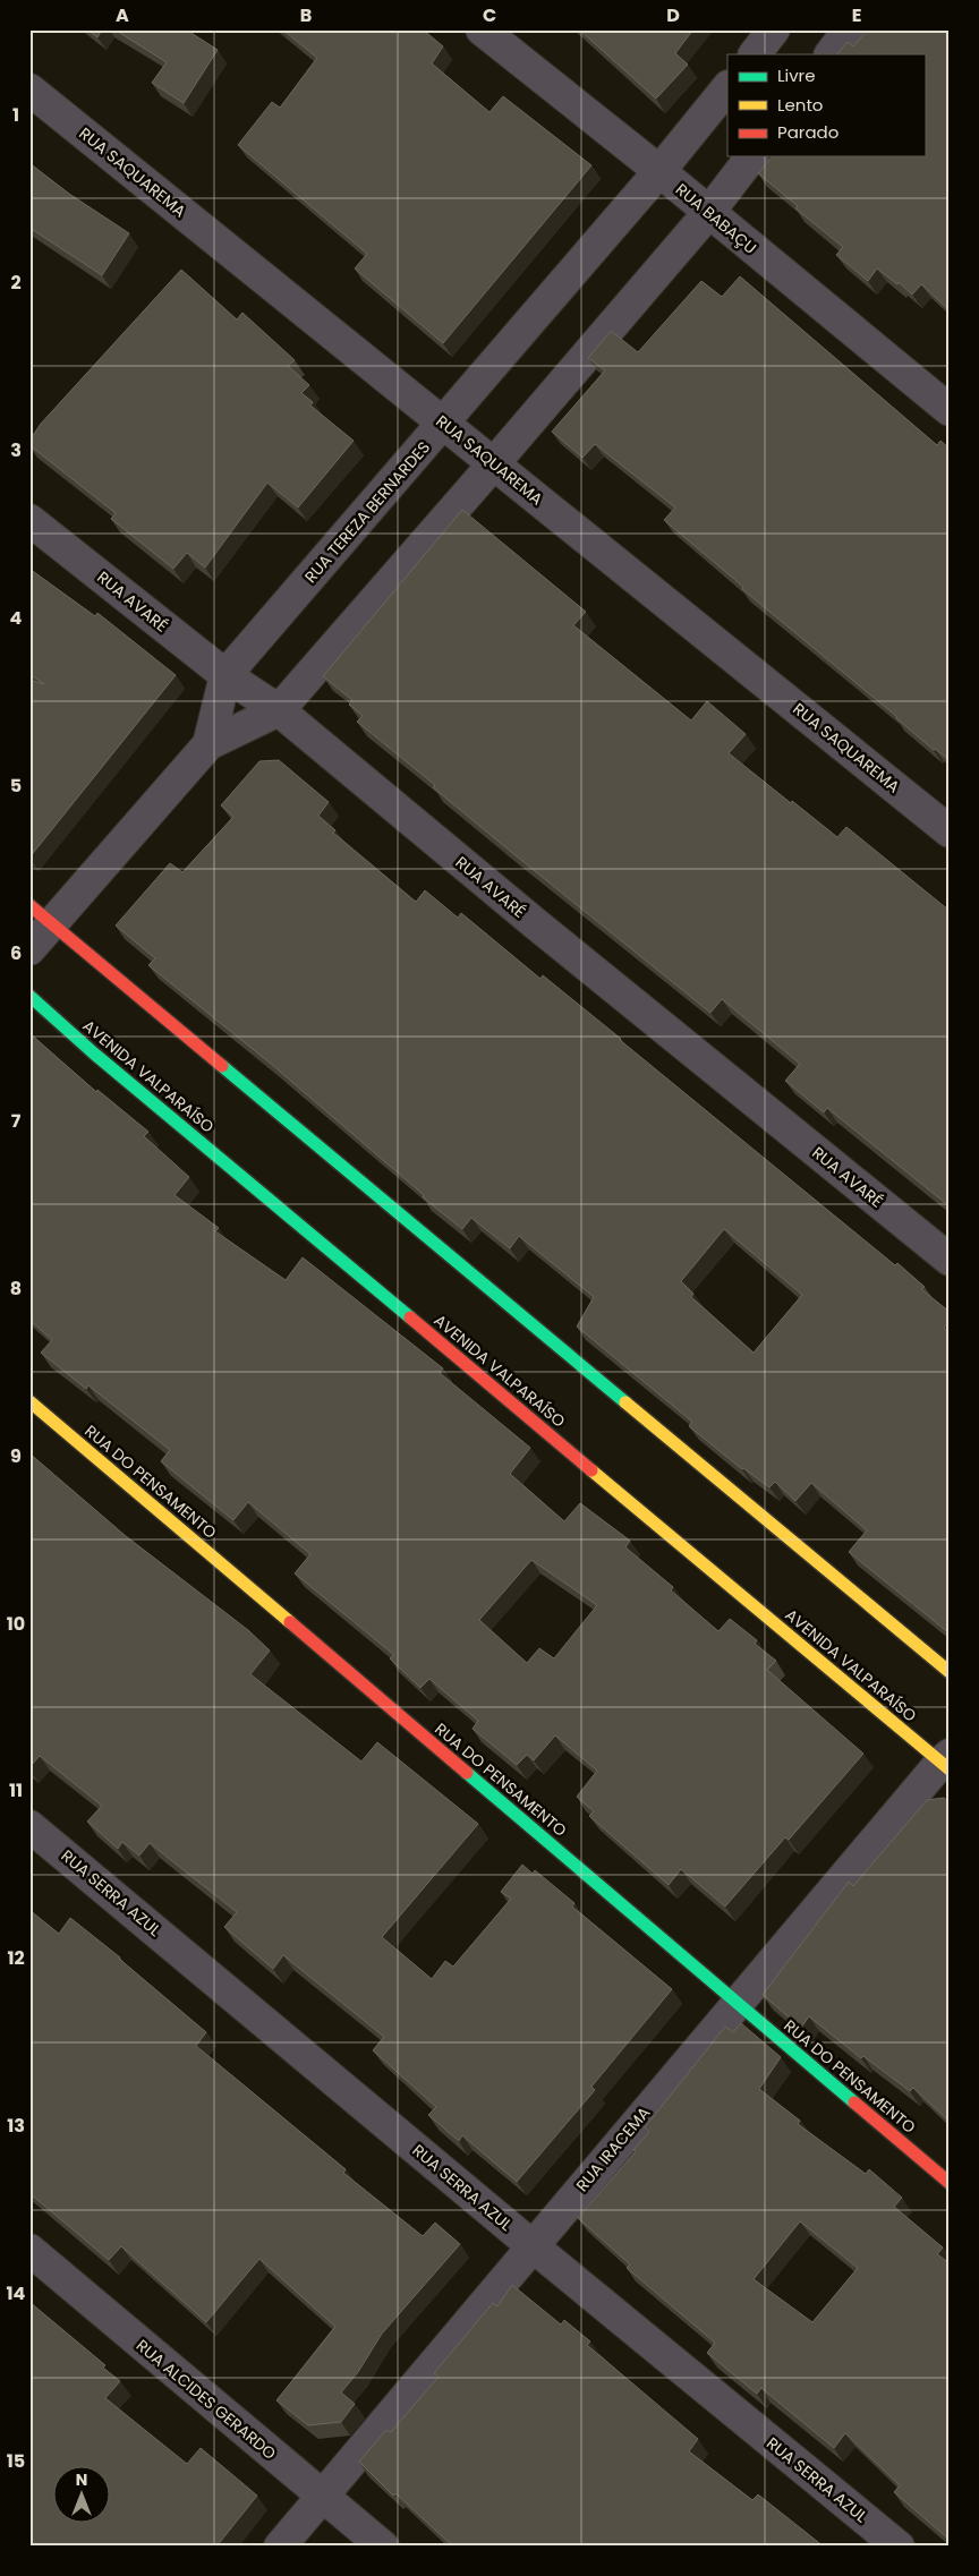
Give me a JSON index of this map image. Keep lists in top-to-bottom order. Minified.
{"streets":{"main road":["AVENIDA VALPARAÍSO","RUA DO PENSAMENTO"],"street":["RUA SAQUAREMA","RUA BABAÇU","RUA TEREZA BERNARDES","RUA AVARÉ","RUA SERRA AZUL","RUA IRACEMA","RUA ALCIDES GERARDO"]},"crossings":[["RUA SAQUAREMA","RUA TEREZA BERNARDES"],["RUA BABAÇU","RUA TEREZA BERNARDES"],["RUA TEREZA BERNARDES","RUA AVARÉ"],["AVENIDA VALPARAÍSO","RUA IRACEMA"],["RUA DO PENSAMENTO","RUA IRACEMA"],["RUA SERRA AZUL","RUA IRACEMA"],["RUA IRACEMA","RUA ALCIDES GERARDO"]],"legend":["Livre","Lento","Parado"],"north":"top","grid":{"columns":["A","B","C","D","E"],"rows":["1","2","3","4","5","6","7","8","9","10","11","12","13","14","15"]}}
